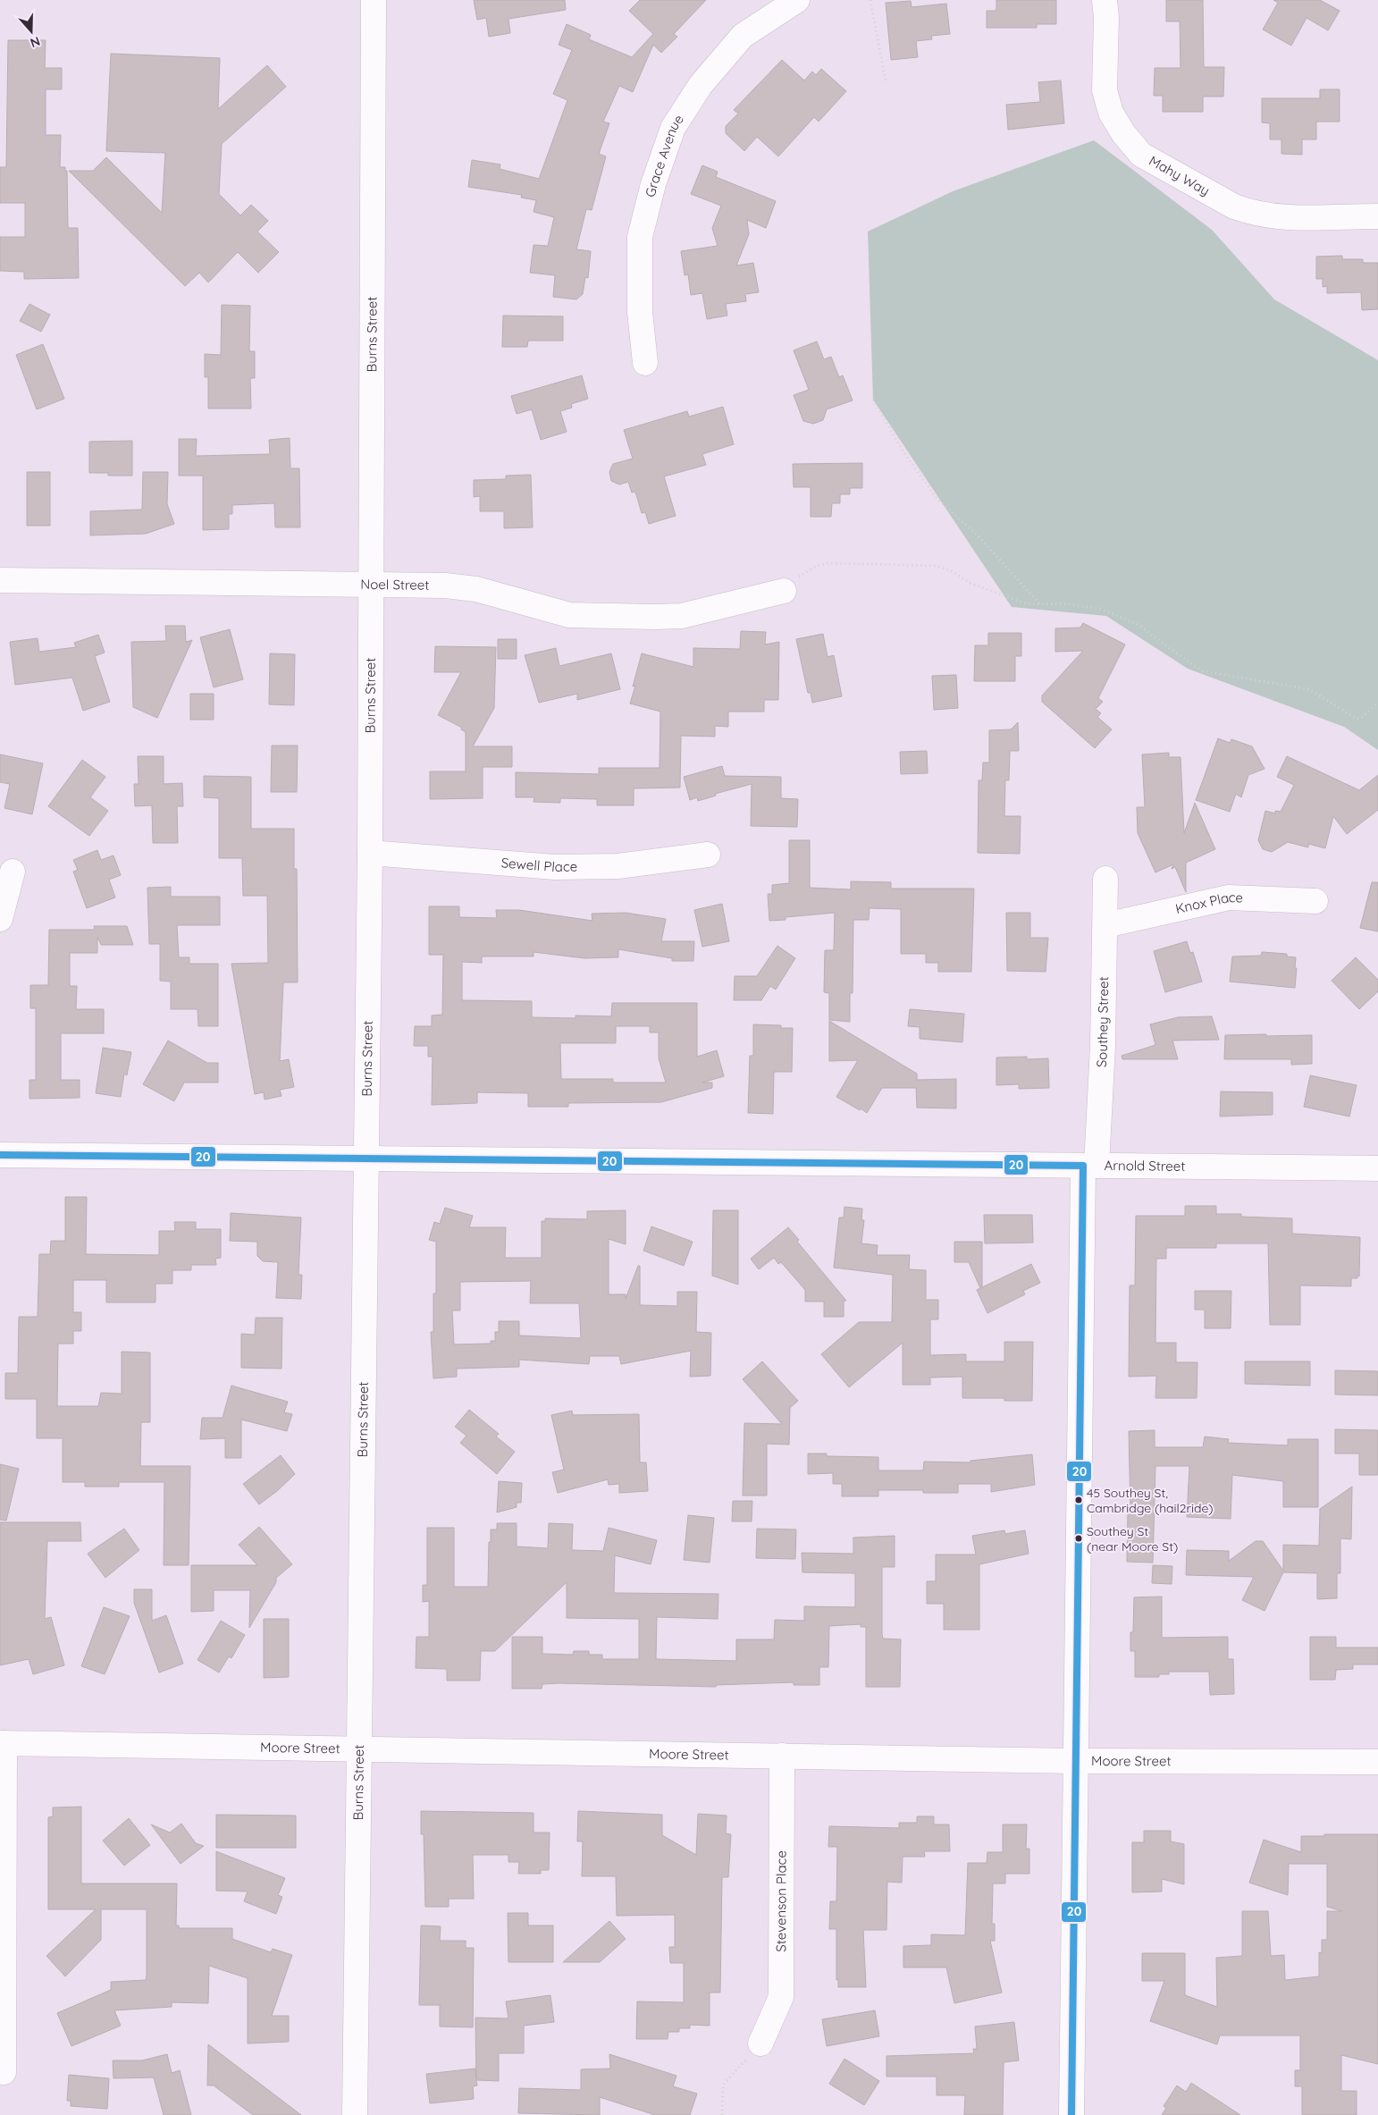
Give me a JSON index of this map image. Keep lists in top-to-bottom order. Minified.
{"streets":{"street":["Grace Avenue","Mahy Way","Burns Street","Noel Street","Sewell Place","Knox Place","Southey Street","Arnold Street","Moore Street","Stevenson Place"]},"crossings":[["Burns Street","Noel Street"],["Burns Street","Sewell Place"],["Burns Street","Arnold Street"],["Burns Street","Moore Street"],["Knox Place","Southey Street"],["Southey Street","Arnold Street"],["Southey Street","Moore Street"],["Moore Street","Stevenson Place"]],"places":["45 Southey St, Cambridge (hail2ride)","Southey St (near Moore St)"],"lines":["transit line 20"],"north":"bottom"}
